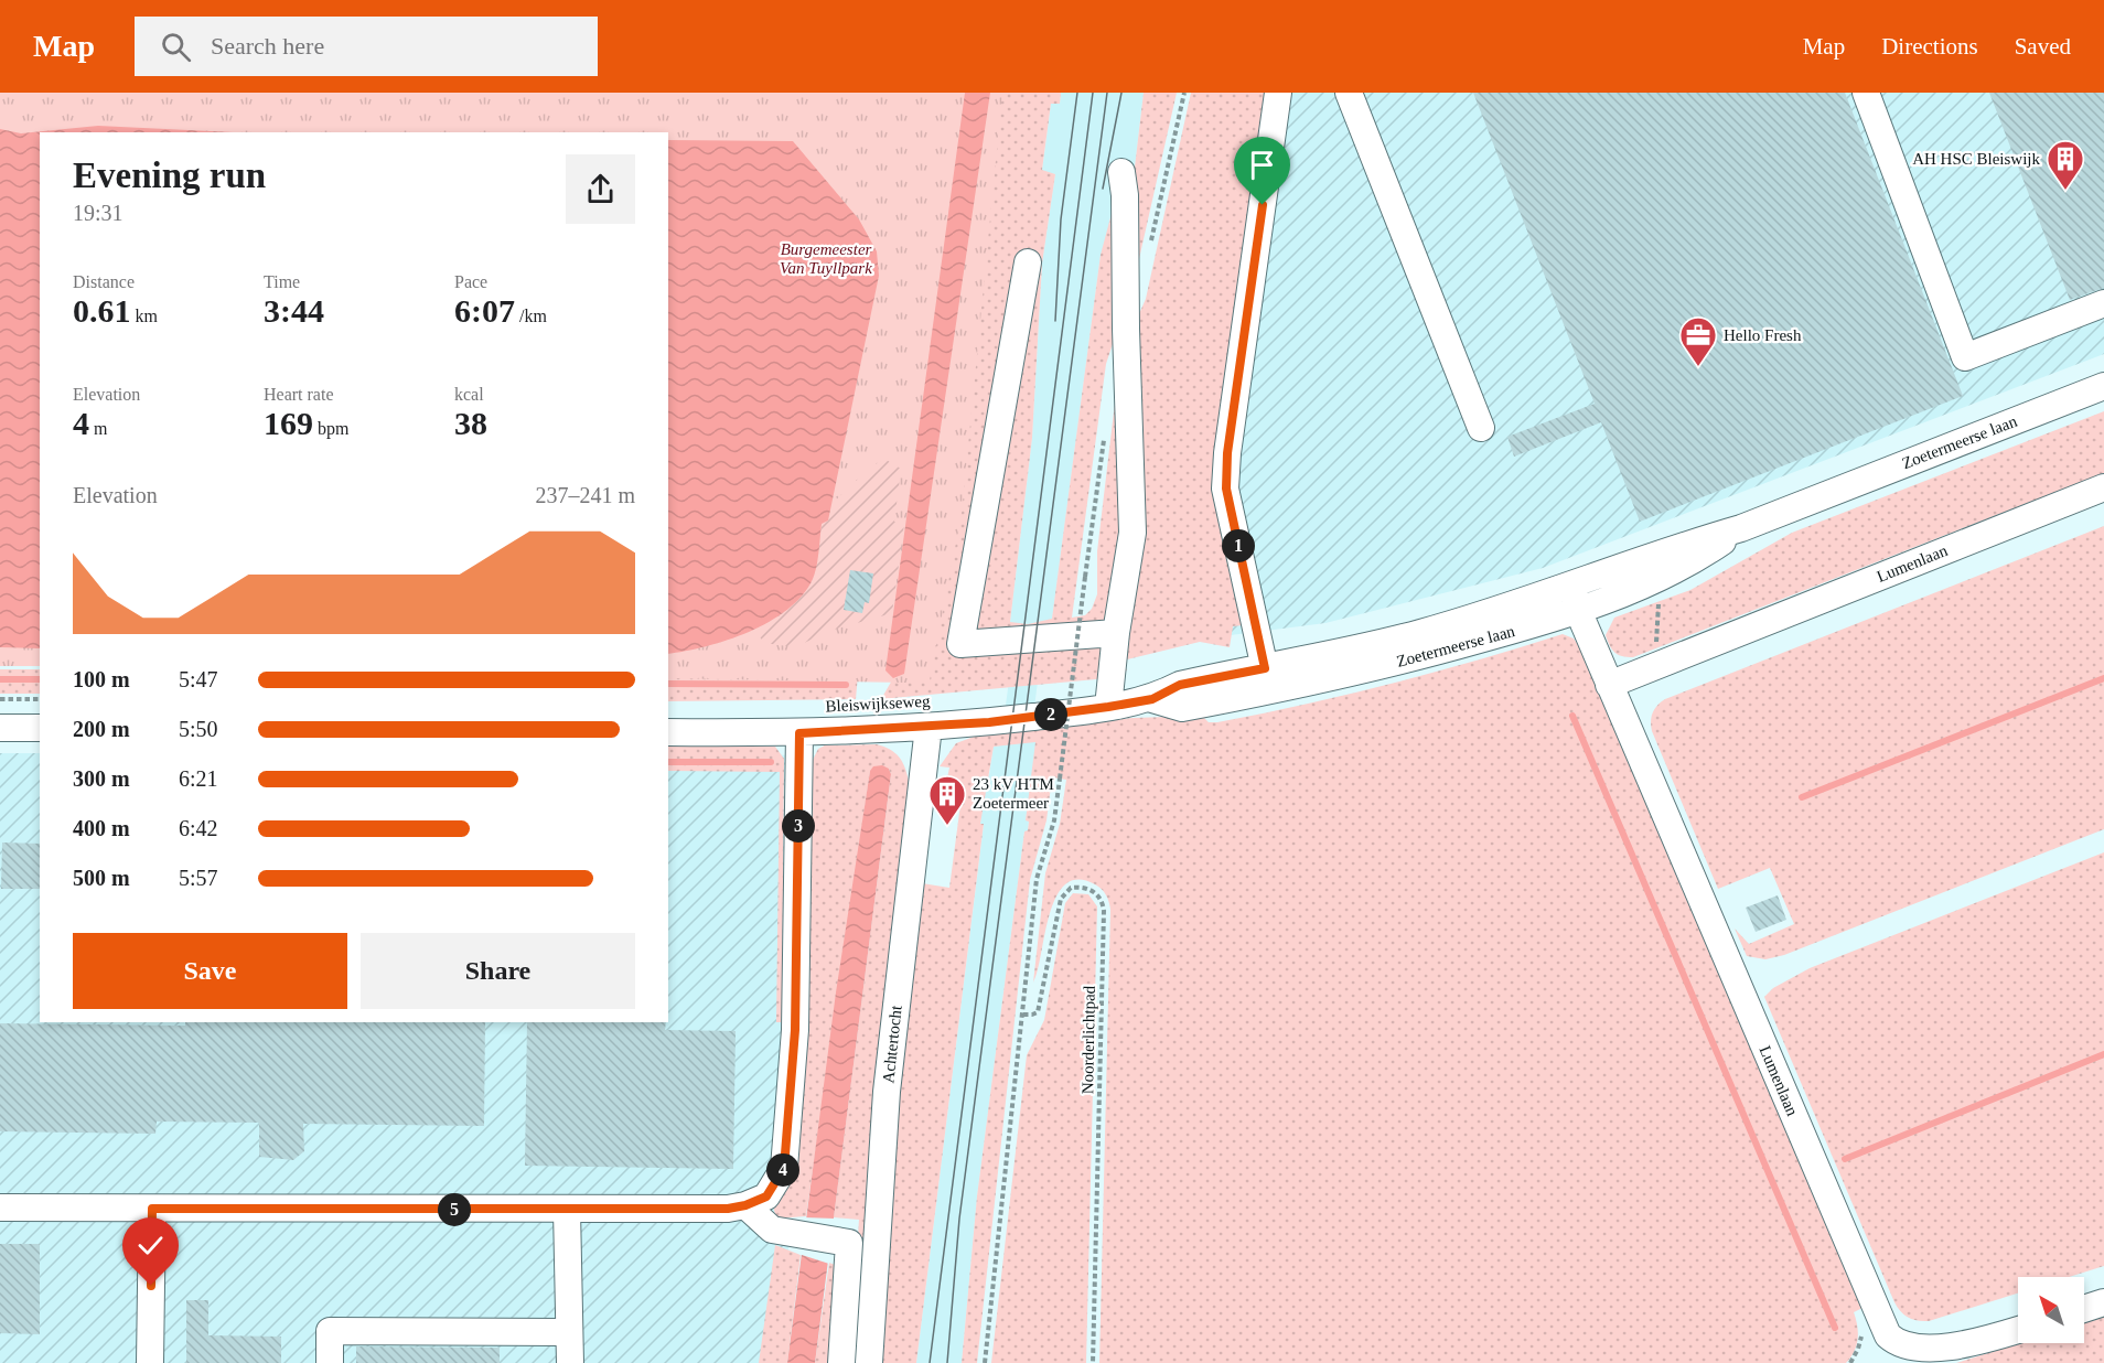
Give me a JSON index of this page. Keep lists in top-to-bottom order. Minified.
{"streets":{"street":["Zoetermeerse laan","Lumenlaan","Bleiswijkseweg","Achtertocht"],"path":["Noorderlichtpad"]},"crossings":[["Zoetermeerse laan","Lumenlaan"],["Zoetermeerse laan","Bleiswijkseweg"],["Bleiswijkseweg","Achtertocht"]],"parks":["Burgemeester Van Tuyllpark"],"places":{"building":["AH HSC Bleiswijk","23 kV HTM Zoetermeer"],"office":["Hello Fresh"]},"north":"top left","page":{"header":"Map","search":"Search here","nav":["Map","Directions","Saved"],"heading":["Evening run","19:31"],"stats":[["Distance","0.61 km"],["Time","3:44"],["Pace","6:07 /km"],["Elevation","4 m"],["Heart rate","169 bpm"],["kcal","38"]],"chart":["Elevation","237–241 m"],"pins":["1","2","3","4","5"],"list":[{"name":"100 m","note":"5:47"},{"name":"200 m","note":"5:50"},{"name":"300 m","note":"6:21"},{"name":"400 m","note":"6:42"},{"name":"500 m","note":"5:57"}],"buttons":["Save","Share"]}}
